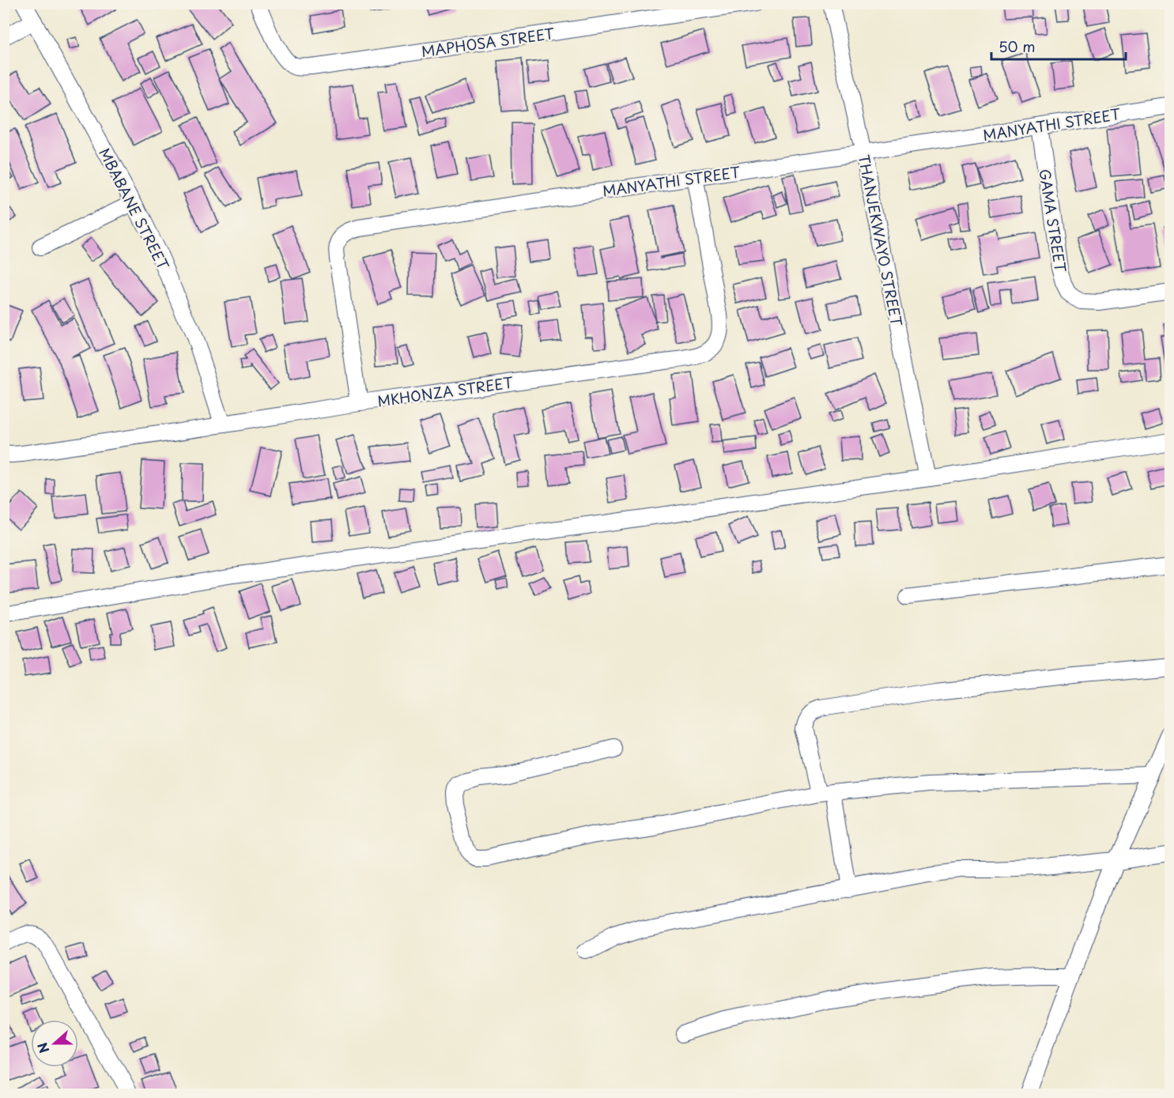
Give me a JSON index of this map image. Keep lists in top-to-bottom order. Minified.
{"streets":{"street":["MAPHOSA STREET","MANYATHI STREET","MBABANE STREET","GAMA STREET","THANJEKWAYO STREET","MKHONZA STREET"]},"crossings":[["MANYATHI STREET","GAMA STREET"],["MANYATHI STREET","THANJEKWAYO STREET"],["MANYATHI STREET","MKHONZA STREET"],["MBABANE STREET","MKHONZA STREET"]],"scale_bar":"50 m","north":"left"}
